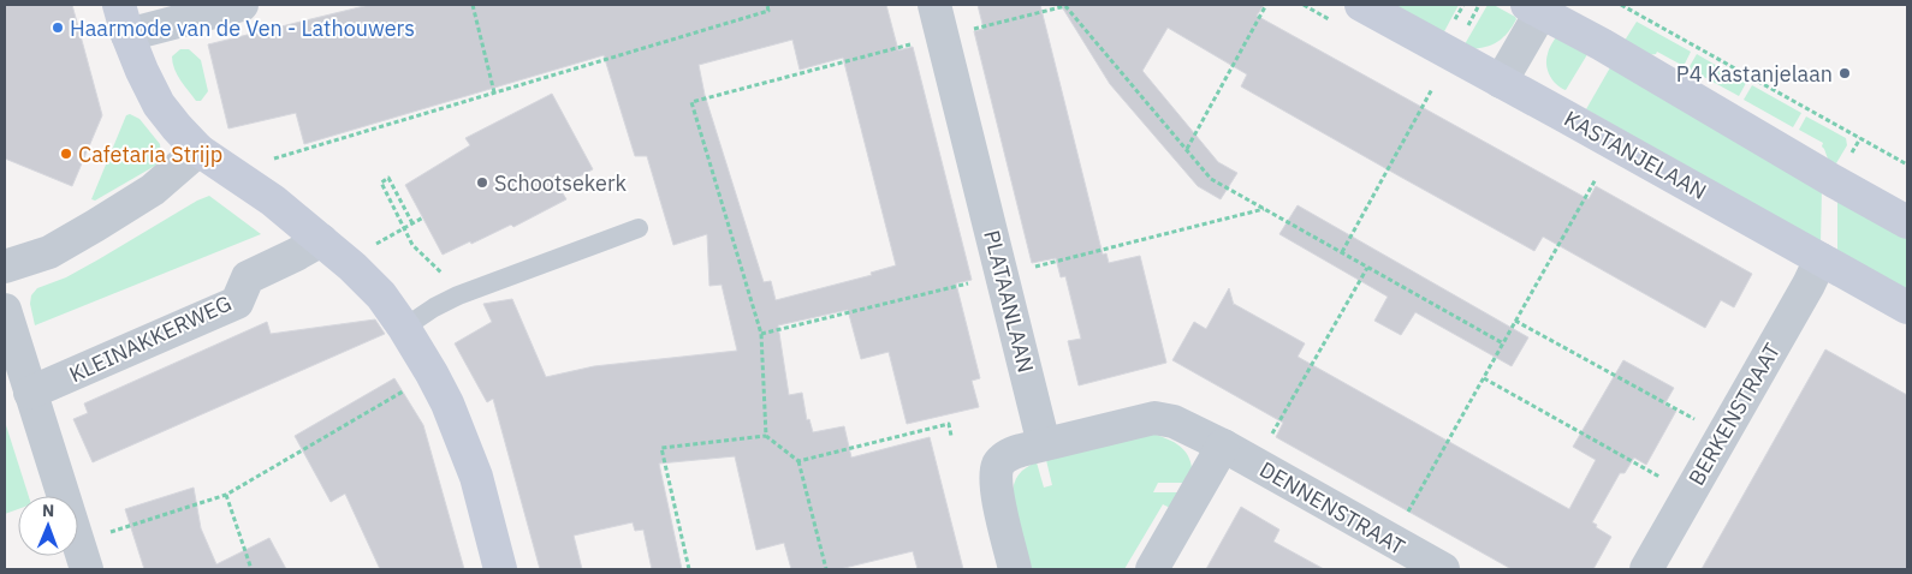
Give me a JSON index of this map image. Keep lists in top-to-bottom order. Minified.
{"streets":{"main road":["KASTANJELAAN"],"street":["PLATAANLAAN","KLEINAKKERWEG","BERKENSTRAAT","DENNENSTRAAT"]},"crossings":[["KASTANJELAAN","BERKENSTRAAT"],["PLATAANLAAN","DENNENSTRAAT"]],"places":["Haarmode van de Ven - Lathouwers","P4 Kastanjelaan","Cafetaria Strijp","Schootsekerk"],"north":"top"}
